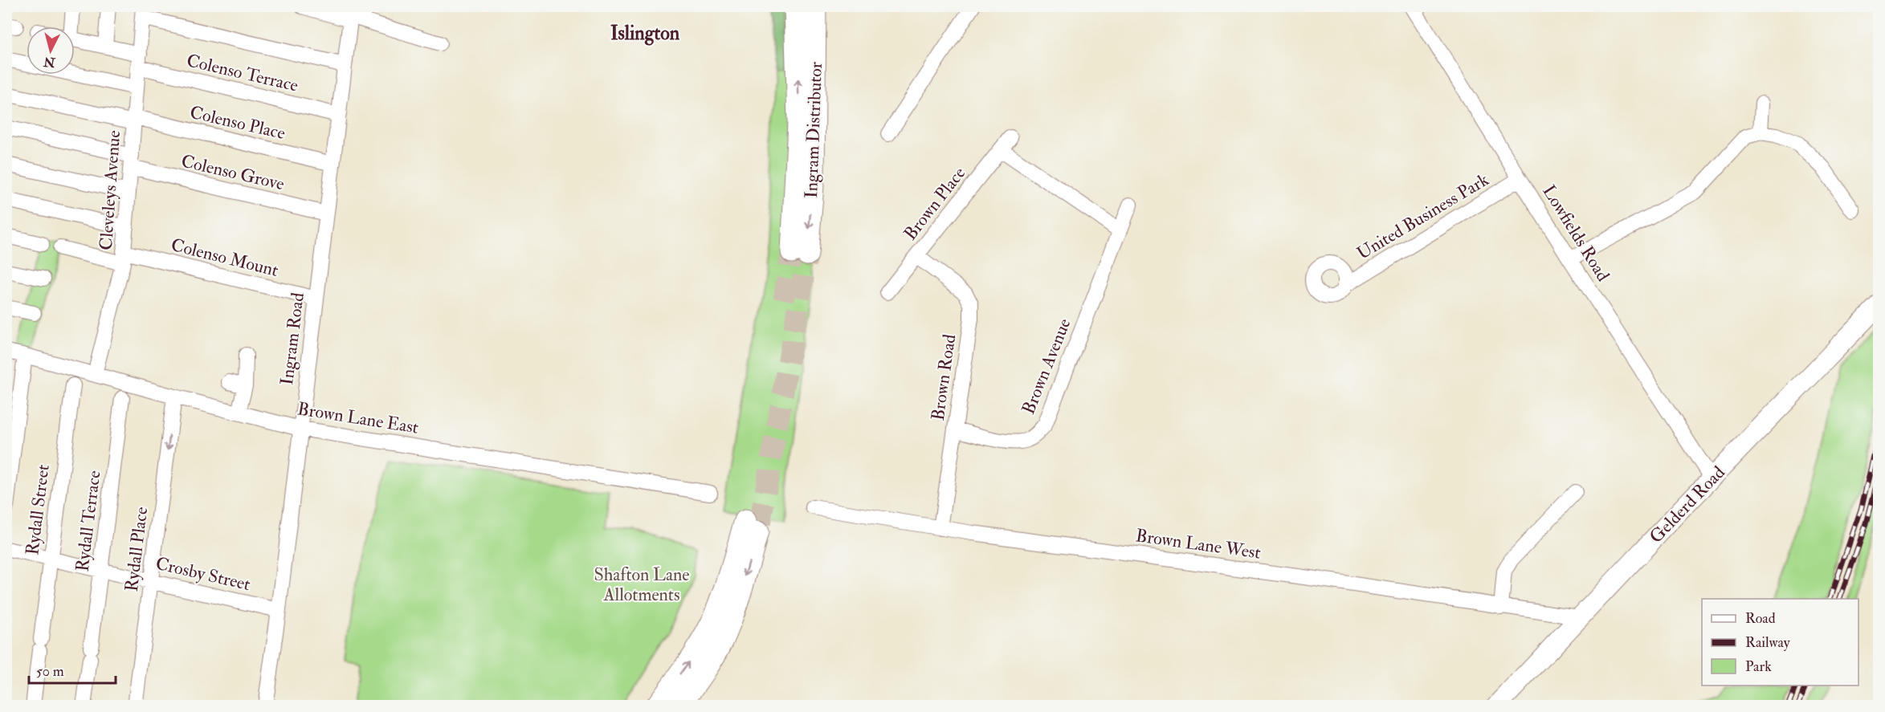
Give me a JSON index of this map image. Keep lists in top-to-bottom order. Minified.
{"streets":{"highway":["Ingram Distributor"],"main road":["Gelderd Road"],"street":["Colenso Terrace","Colenso Place","Colenso Grove","Cleveleys Avenue","Brown Place","United Business Park","Lowfields Road","Colenso Mount","Ingram Road","Brown Avenue","Brown Road","Brown Lane East","Rydall Street","Rydall Terrace","Brown Lane West","Rydall Place","Crosby Street"]},"crossings":[["Colenso Terrace","Cleveleys Avenue"],["Colenso Terrace","Ingram Road"],["Colenso Place","Cleveleys Avenue"],["Colenso Place","Ingram Road"],["Colenso Grove","Cleveleys Avenue"],["Colenso Grove","Ingram Road"],["Cleveleys Avenue","Colenso Mount"],["Cleveleys Avenue","Brown Lane East"],["Brown Place","Brown Road"],["United Business Park","Lowfields Road"],["Lowfields Road","Gelderd Road"],["Colenso Mount","Ingram Road"],["Ingram Road","Brown Lane East"],["Ingram Road","Crosby Street"],["Brown Avenue","Brown Road"],["Brown Road","Brown Lane West"],["Brown Lane East","Rydall Place"],["Gelderd Road","Brown Lane West"],["Rydall Street","Crosby Street"],["Rydall Terrace","Crosby Street"],["Rydall Place","Crosby Street"]],"one_way":["Rydall Place"],"districts":["Islington"],"parks":["Shafton Lane Allotments"],"legend":["Road","Railway","Park"],"scale_bar":"50 m","north":"bottom"}
